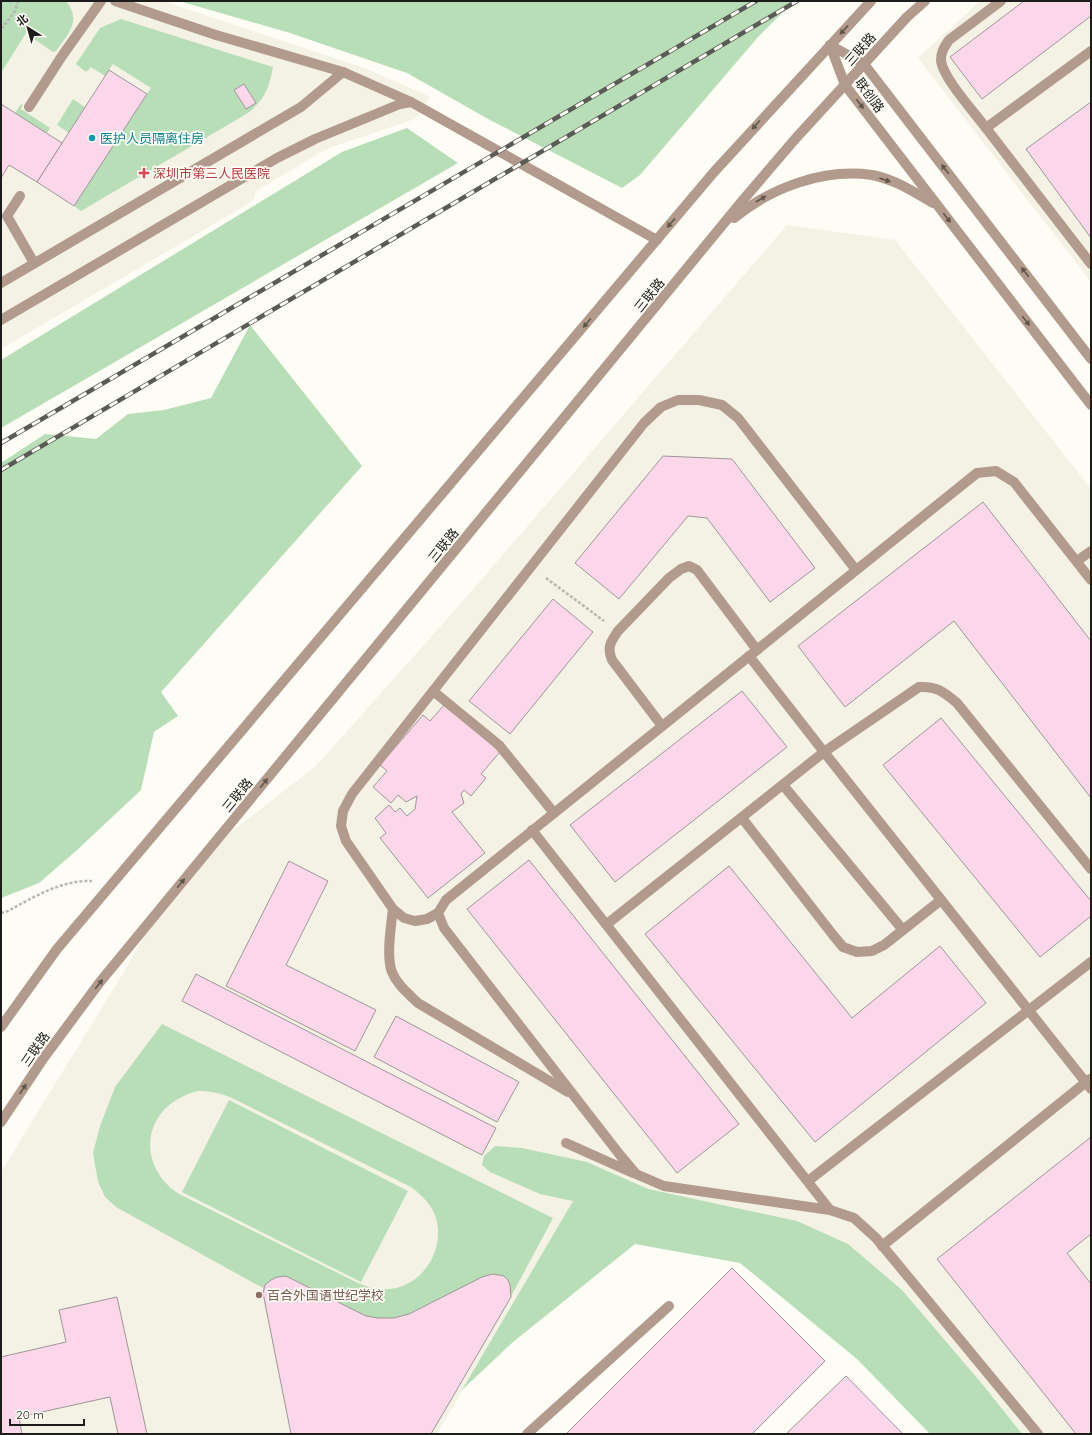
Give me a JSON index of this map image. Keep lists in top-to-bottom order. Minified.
{"streets":{"street":["三联路","联创路"]},"crossings":[["三联路","联创路"]],"places":{"other":["医护人员隔离住房","百合外国语世纪学校"],"health":["深圳市第三人民医院"]},"scale_bar":"20 m","north":"top left"}
